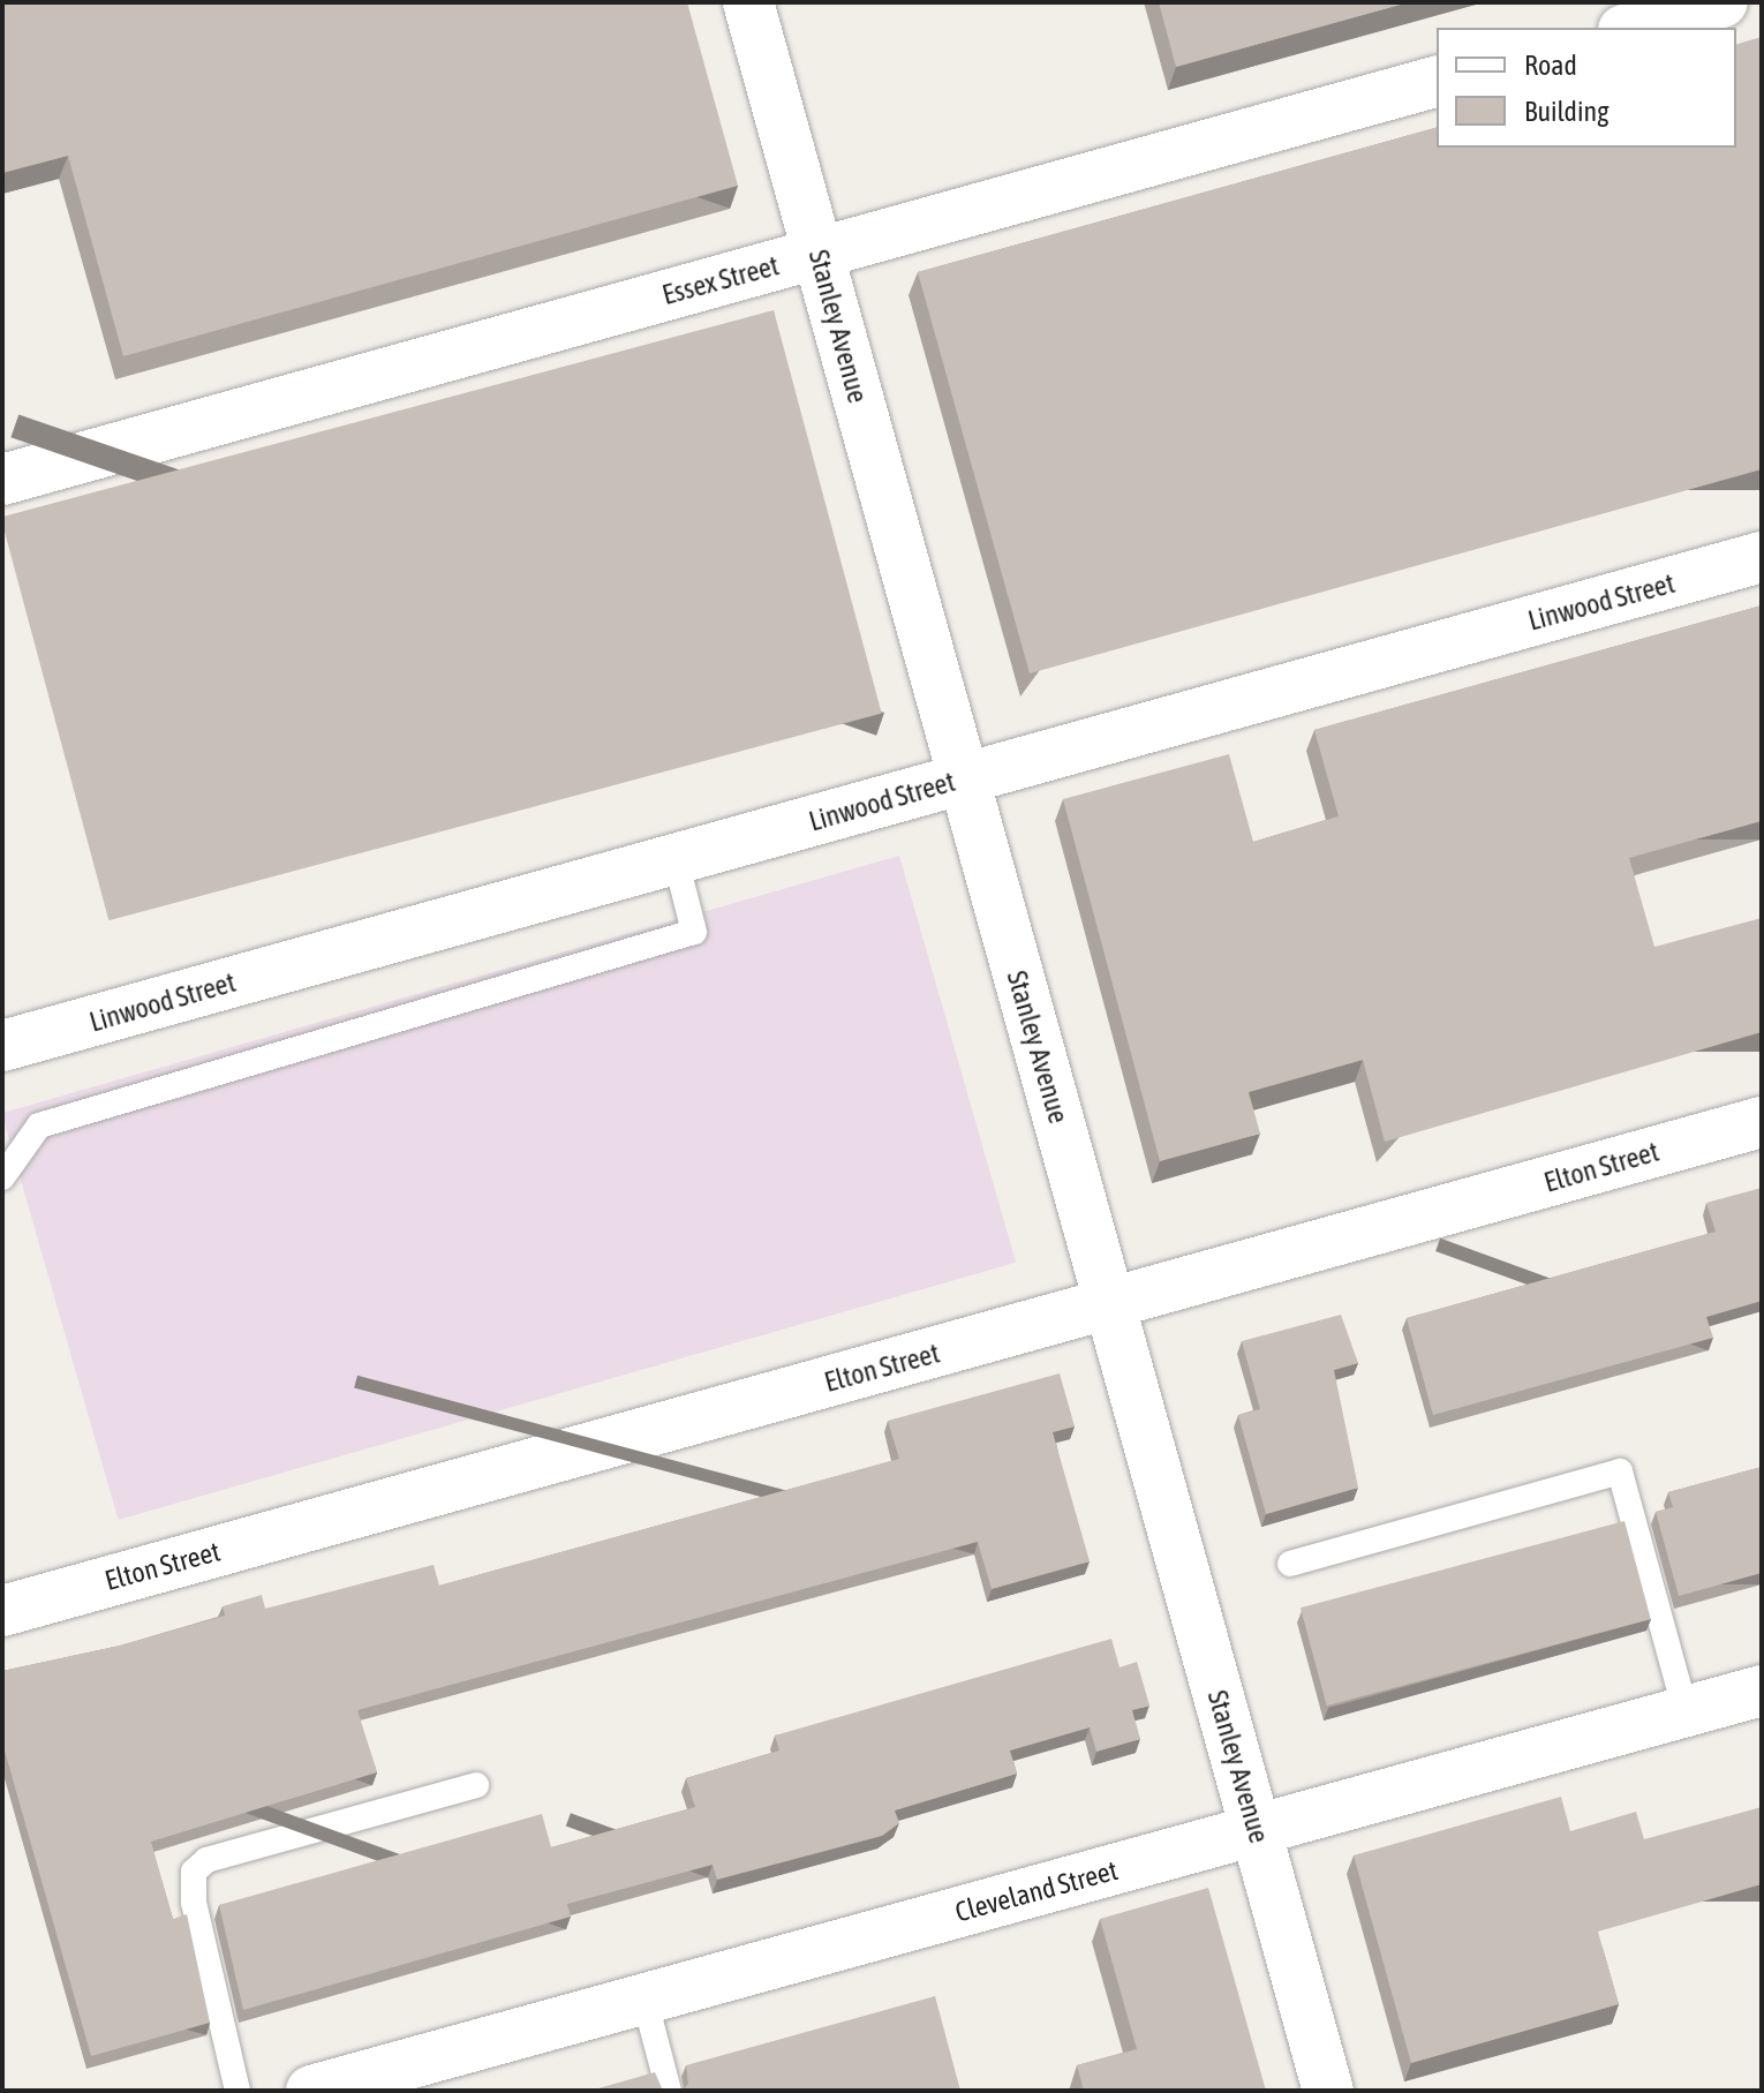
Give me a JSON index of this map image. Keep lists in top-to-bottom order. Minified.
{"streets":{"street":["Essex Street","Stanley Avenue","Linwood Street","Elton Street","Cleveland Street"]},"crossings":[["Essex Street","Stanley Avenue"],["Stanley Avenue","Linwood Street"],["Stanley Avenue","Elton Street"],["Stanley Avenue","Cleveland Street"]],"legend":["Road","Building"]}
